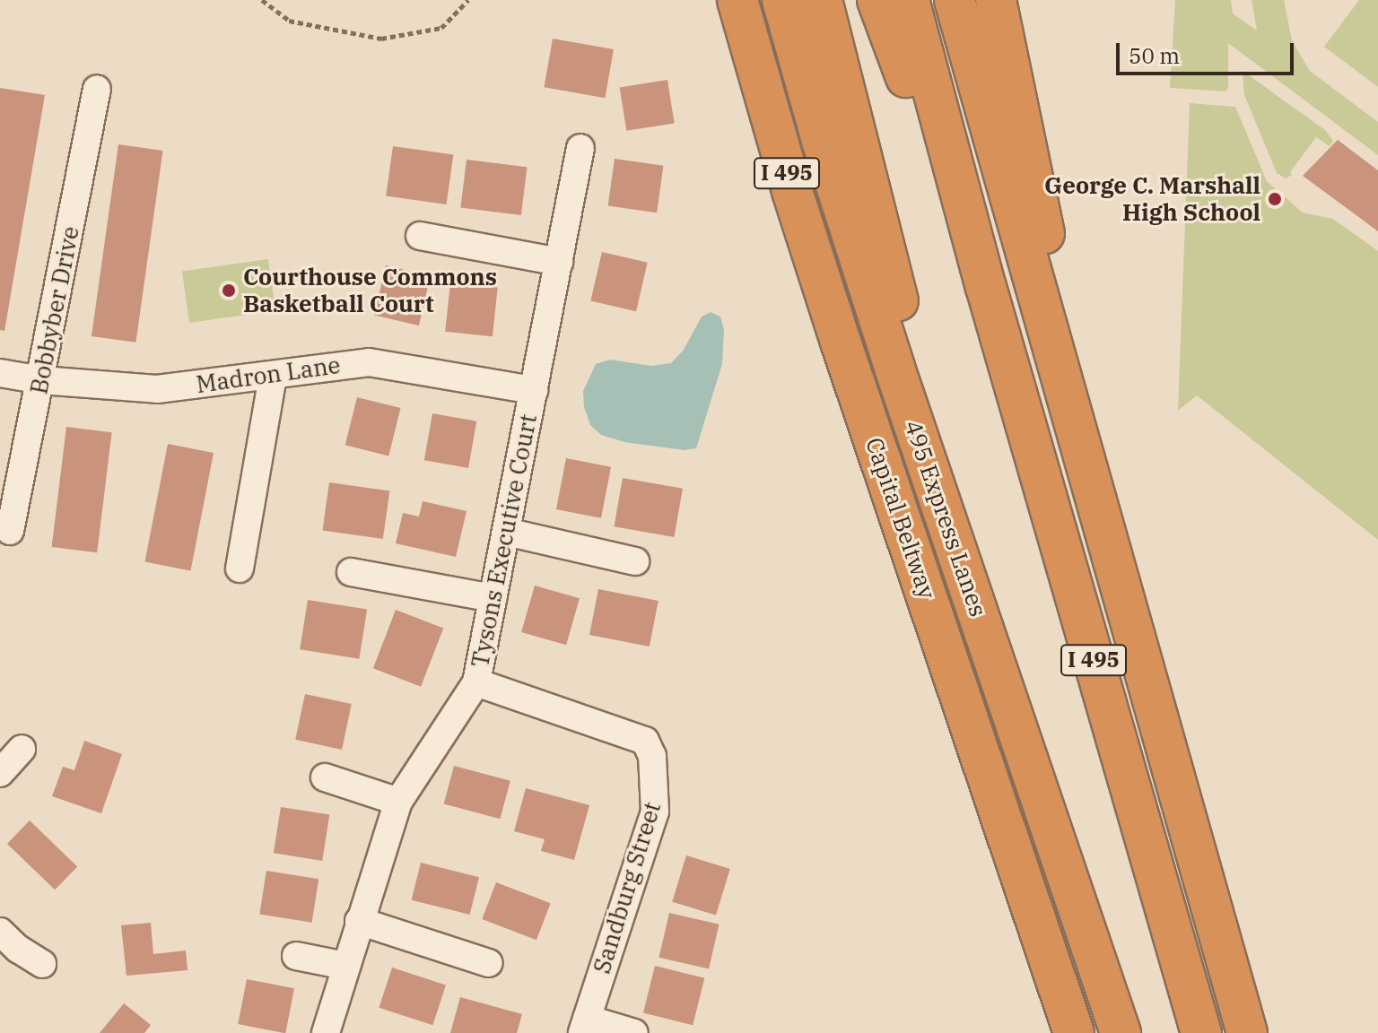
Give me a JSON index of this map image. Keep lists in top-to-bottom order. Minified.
{"streets":{"highway":["I 495","Capital Beltway","495 Express Lanes"],"street":["Bobbyber Drive","Madron Lane","Tysons Executive Court","Sandburg Street"]},"crossings":[["Bobbyber Drive","Madron Lane"],["Madron Lane","Tysons Executive Court"],["Tysons Executive Court","Sandburg Street"]],"places":["George C. Marshall High School","Courthouse Commons Basketball Court"],"scale_bar":"50 m"}
